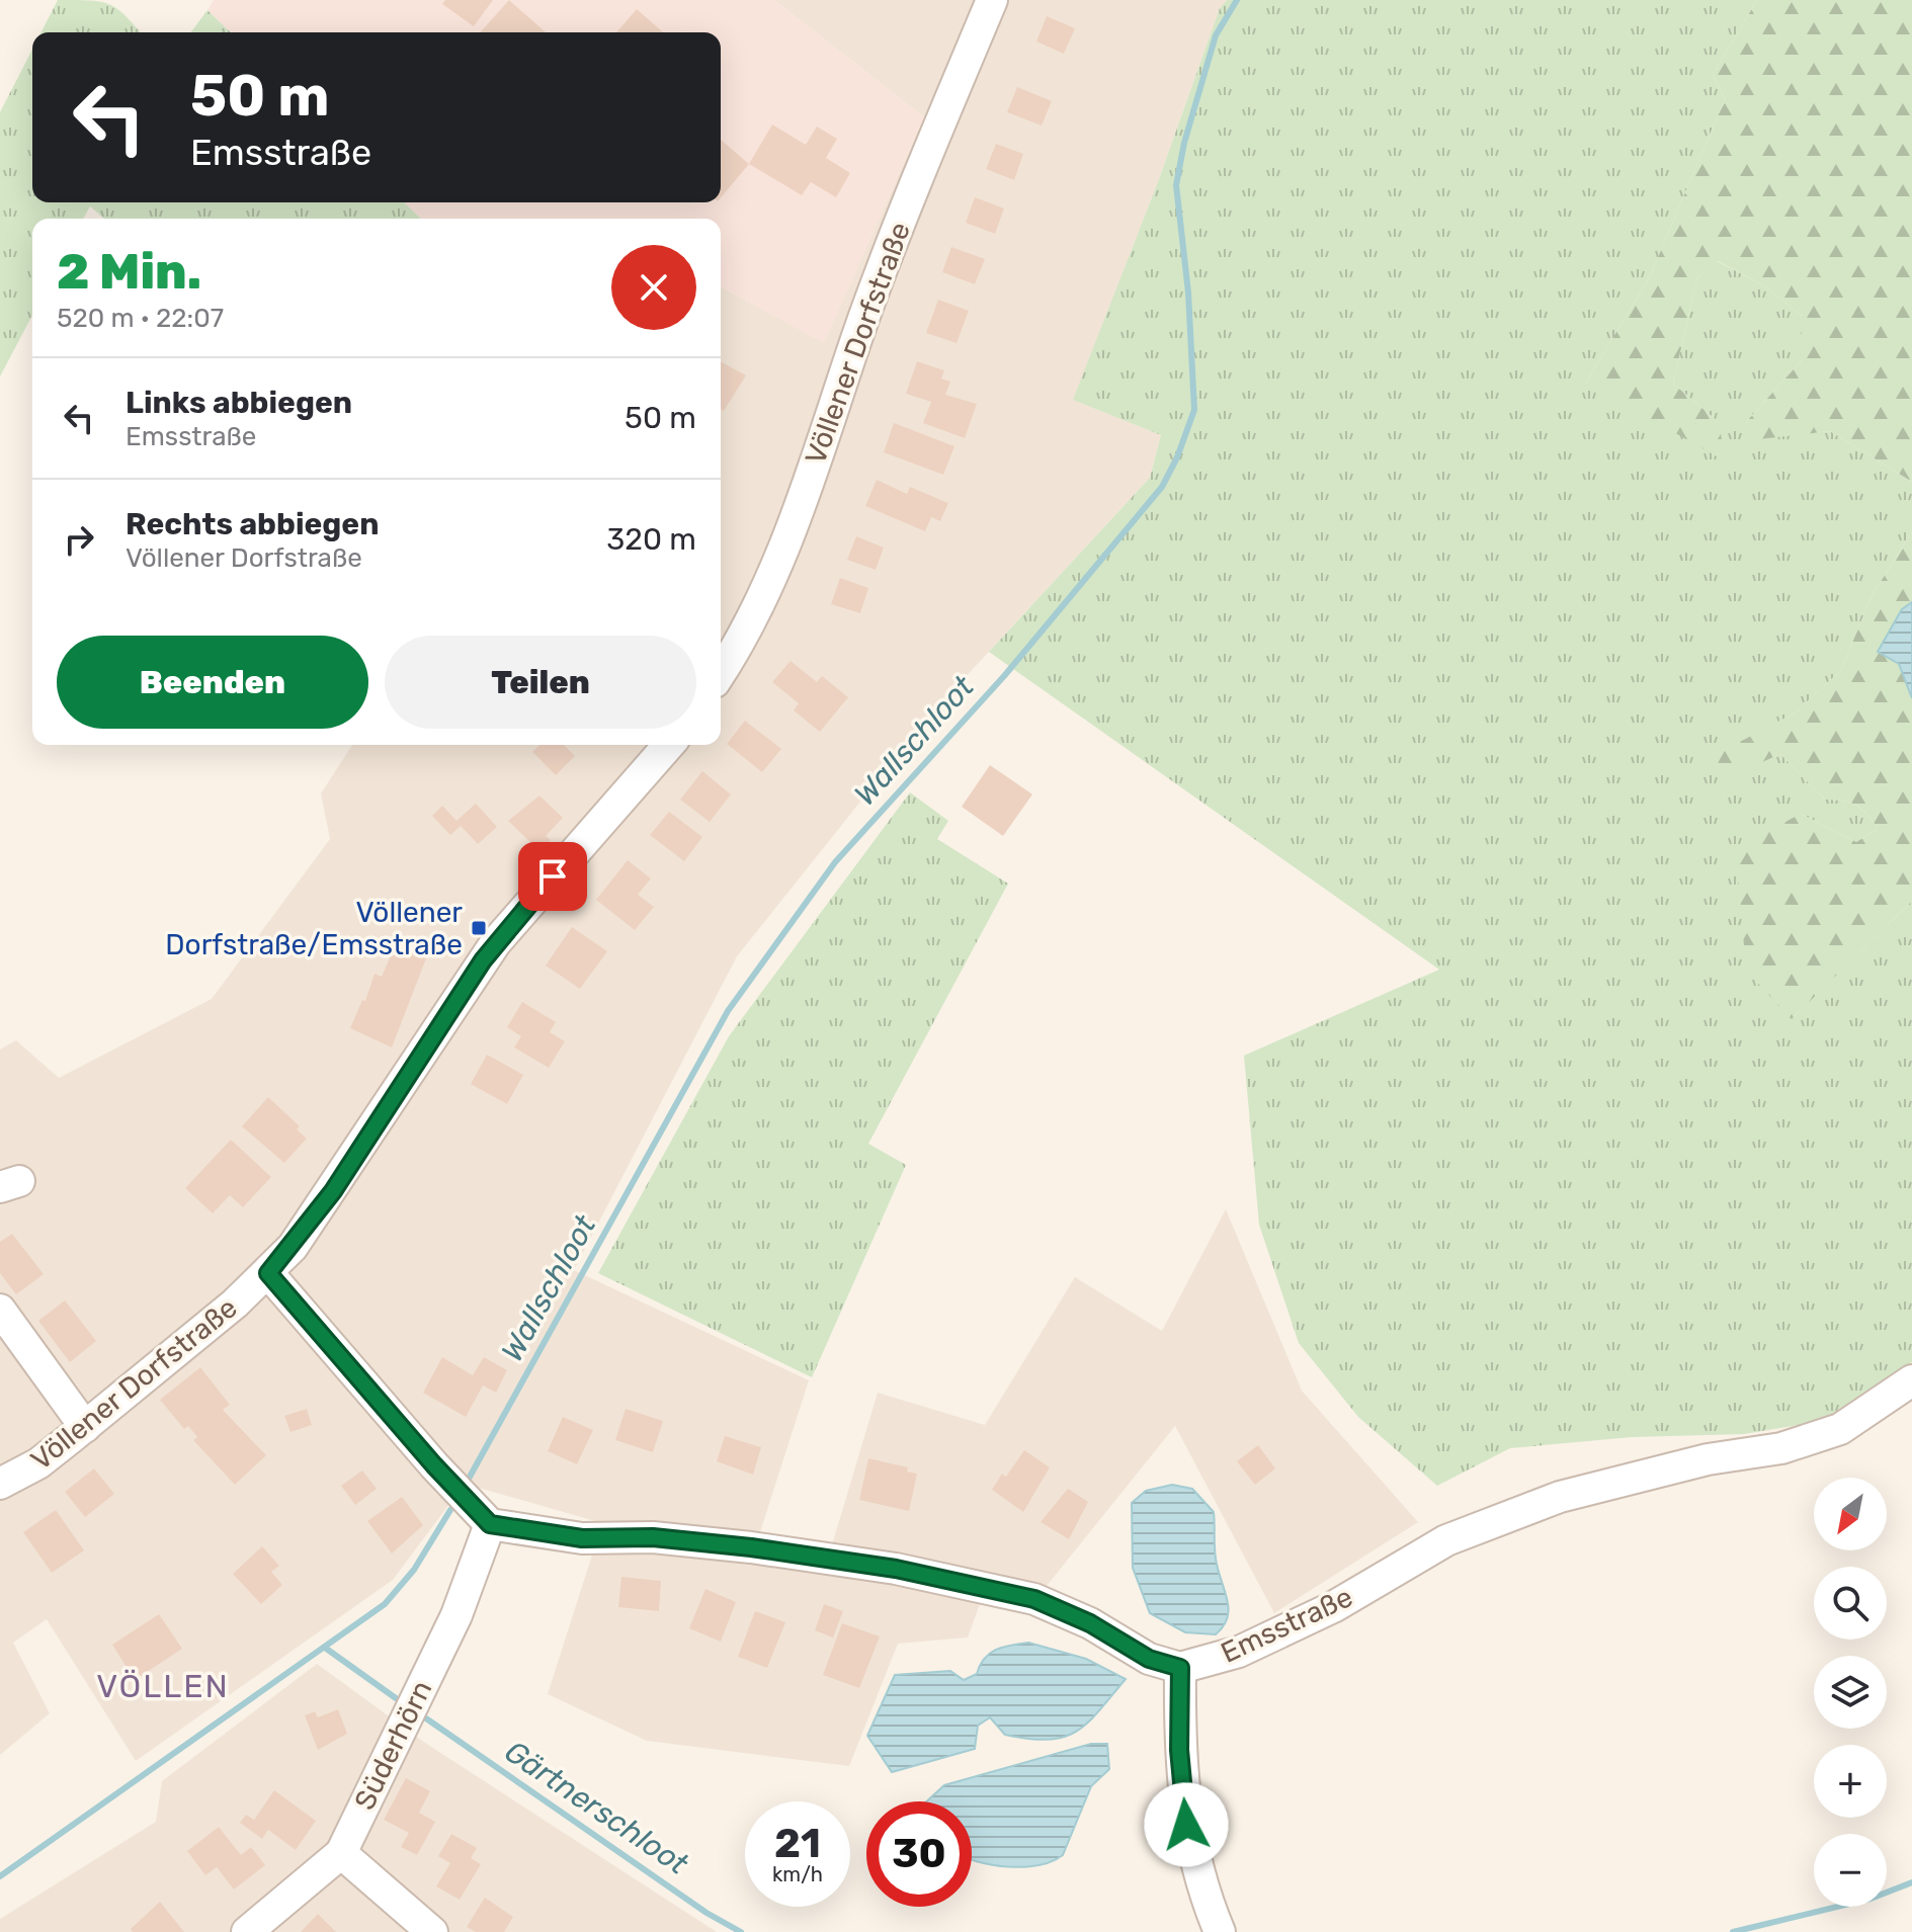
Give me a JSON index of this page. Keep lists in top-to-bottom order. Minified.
{"streets":{"street":["Völlener Dorfstraße","Emsstraße","Süderhörn"]},"districts":["VÖLLEN"],"water":["Wallschloot","Gärtnerschloot"],"places":{"transit":["Völlener Dorfstraße/Emsstraße"]},"north":"bottom left","page":{"turn":["50 m","Emsstraße"],"heading":["2 Min.","520 m · 22:07"],"list":[{"name":"Links abbiegen","note":"Emsstraße","value":"50 m"},{"name":"Rechts abbiegen","note":"Völlener Dorfstraße","value":"320 m"}],"buttons":["Beenden","Teilen"],"map_buttons":["+","−"],"speed":"21 km/h","limit":"30"}}
